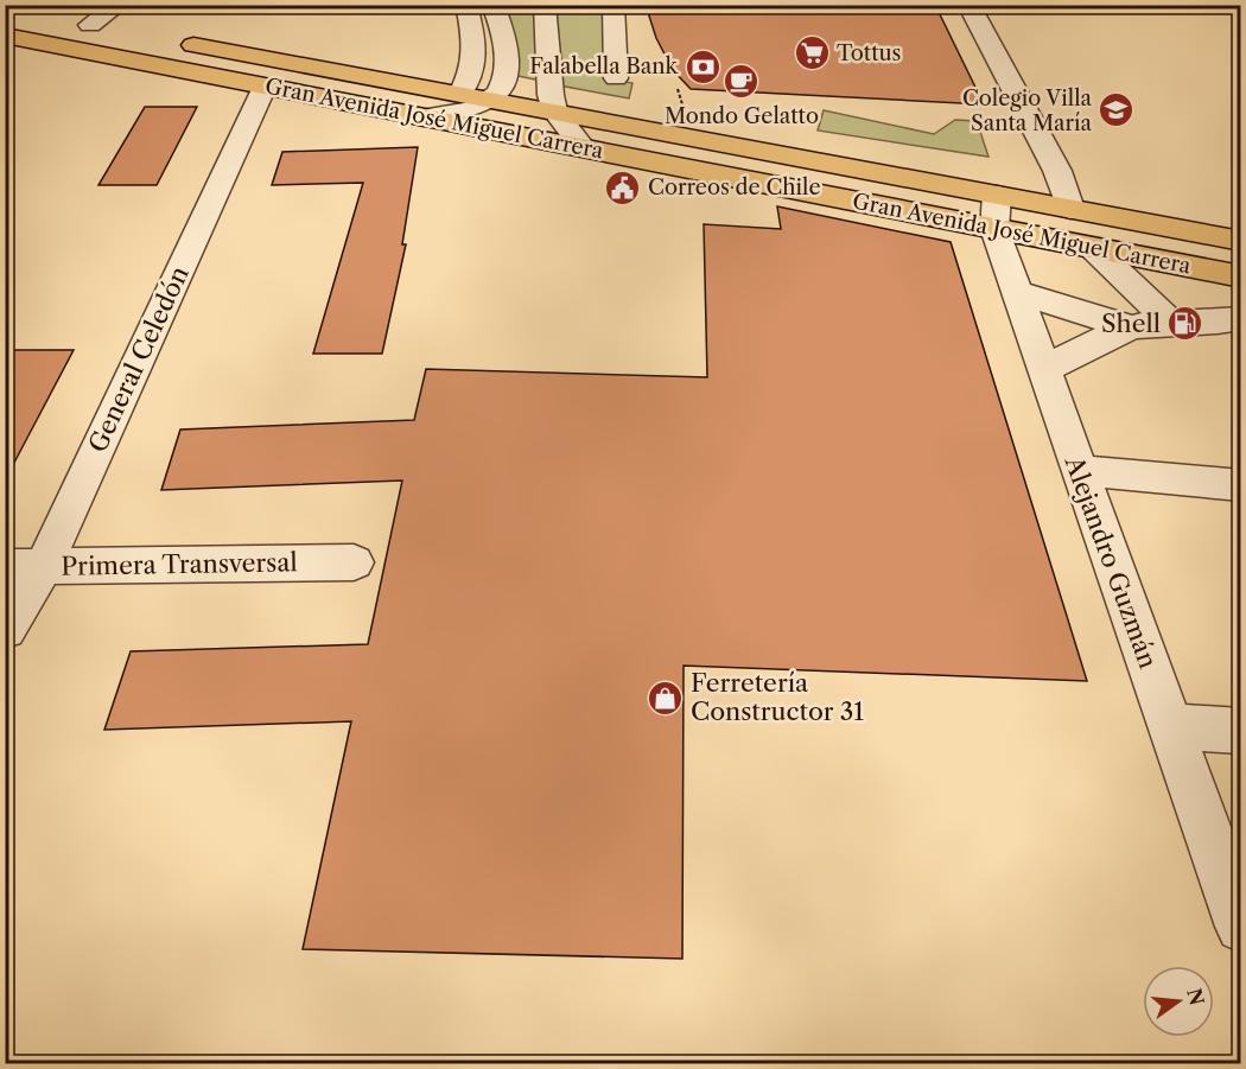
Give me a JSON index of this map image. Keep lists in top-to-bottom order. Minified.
{"streets":{"main road":["Gran Avenida José Miguel Carrera"],"street":["General Celedón","Alejandro Guzmán","Primera Transversal"]},"crossings":[["Gran Avenida José Miguel Carrera","General Celedón"],["Gran Avenida José Miguel Carrera","Alejandro Guzmán"],["General Celedón","Primera Transversal"]],"places":{"supermarket":["Tottus"],"bank":["Falabella Bank"],"cafe":["Mondo Gelatto"],"school or university":["Colegio Villa Santa María"],"public building":["Correos de Chile"],"fuel station":["Shell"],"shop":["Ferretería Constructor 31"]},"north":"right"}
